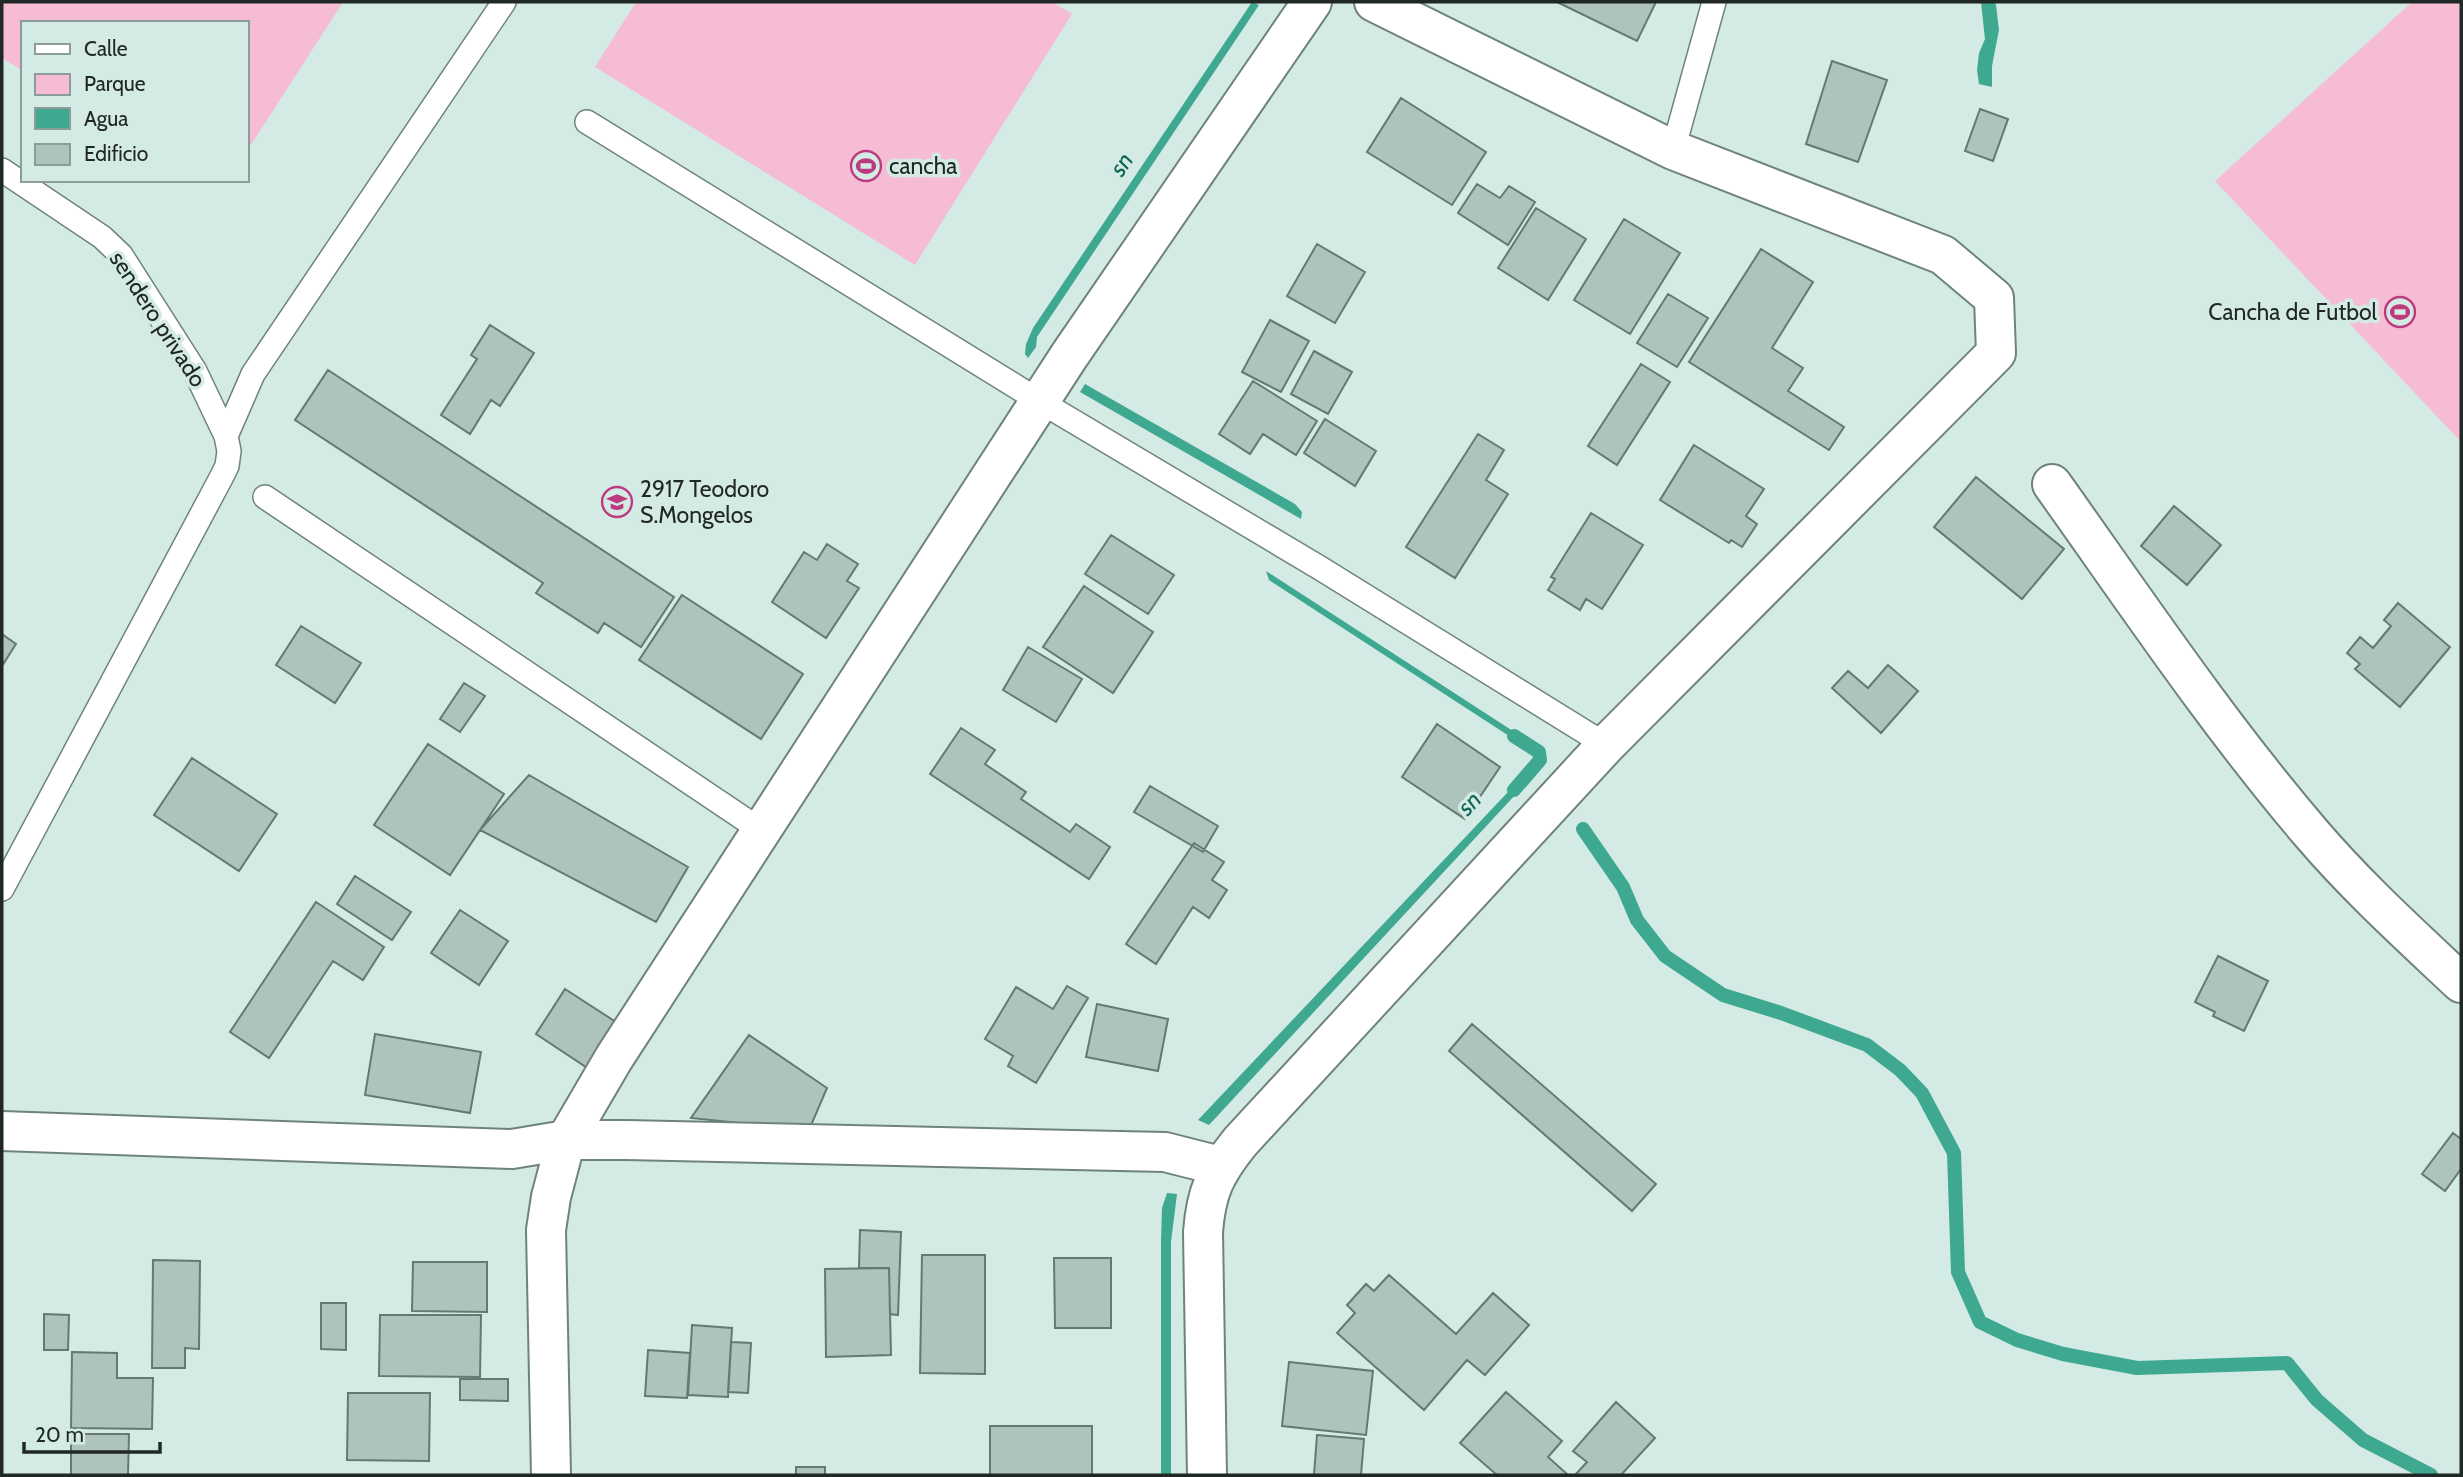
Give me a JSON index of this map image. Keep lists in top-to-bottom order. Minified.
{"streets":{"lane":["sendero privado"]},"water":["sn"],"places":{"sports":["cancha","Cancha de Futbol"],"school or university":["2917 Teodoro S.Mongelos"]},"legend":["Calle","Parque","Agua","Edificio"],"scale_bar":"20 m"}
